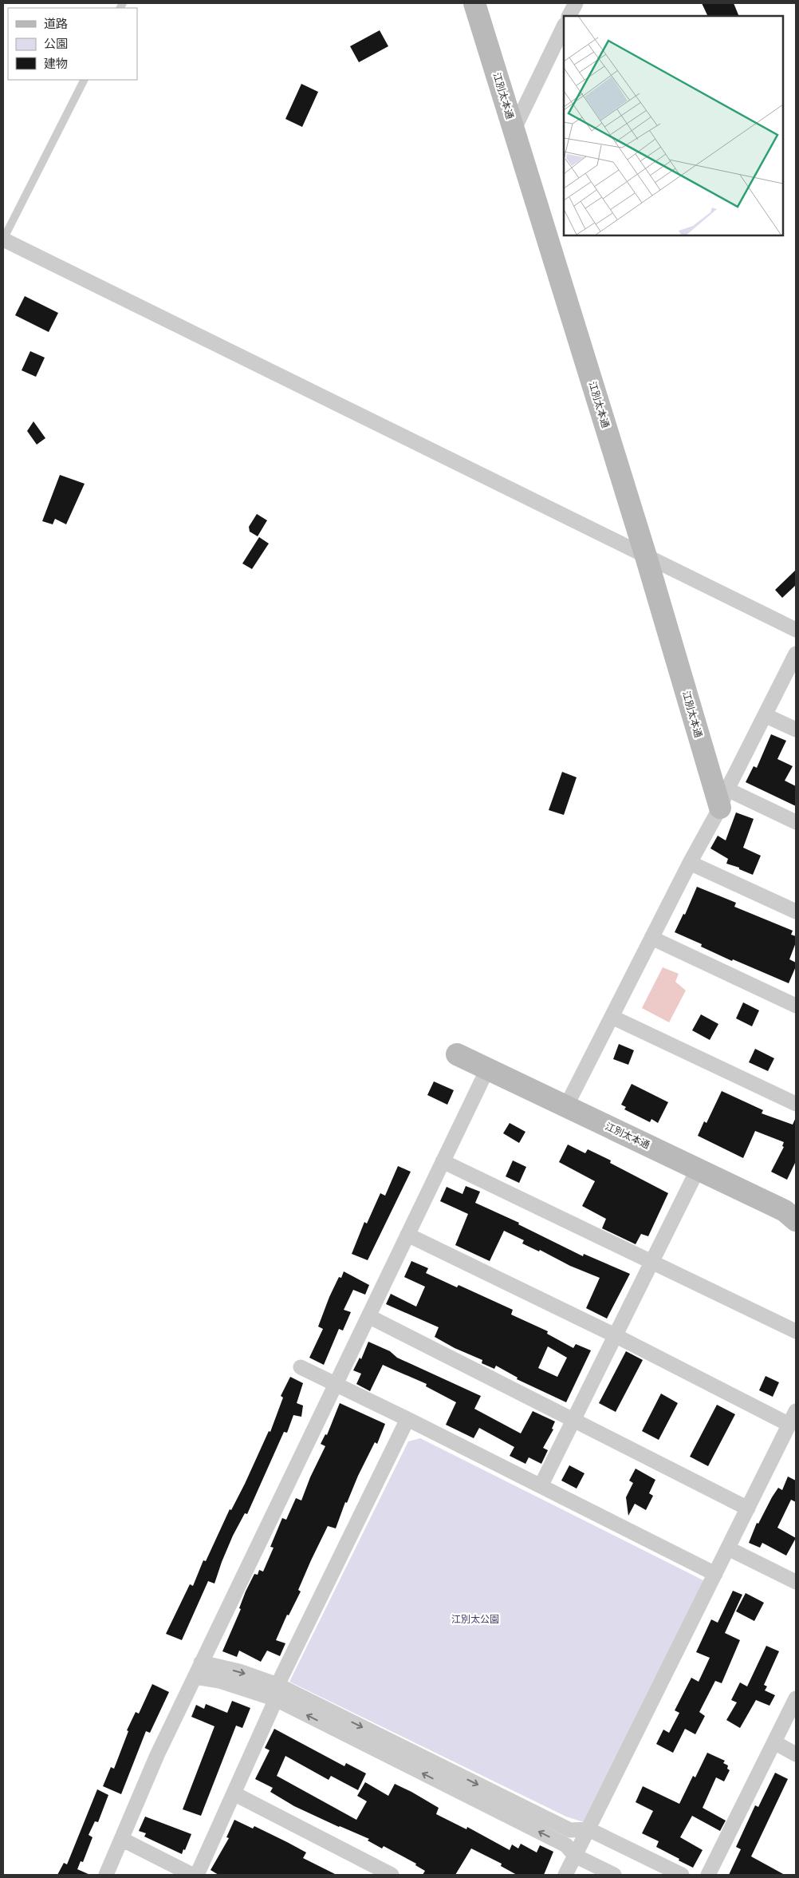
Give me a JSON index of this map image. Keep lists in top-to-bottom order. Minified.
{"streets":{"street":["江別太本通"]},"parks":["江別太公園"],"legend":["道路","公園","建物"]}
